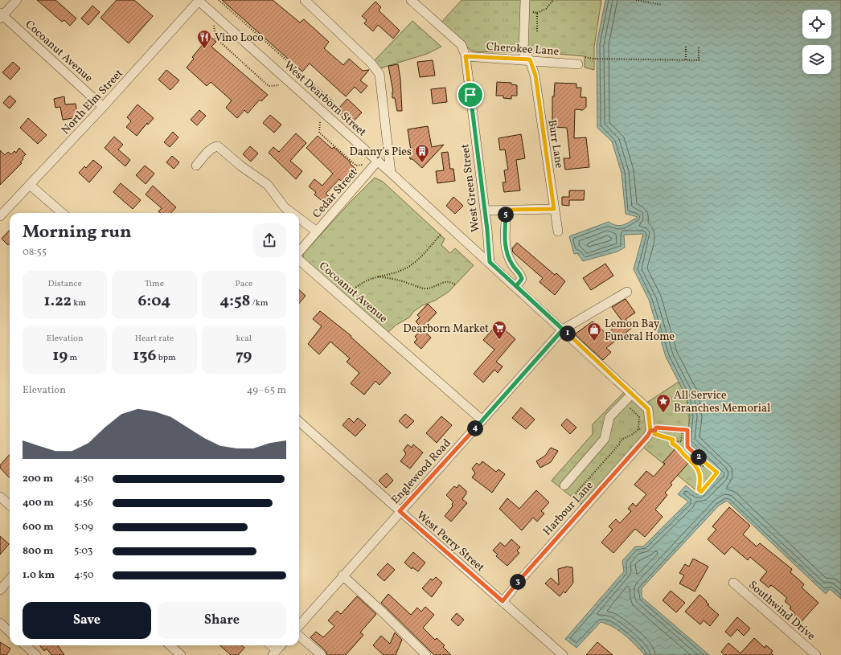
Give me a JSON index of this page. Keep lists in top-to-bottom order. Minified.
{"streets":{"street":["Cherokee Lane","Cocoanut Avenue","West Dearborn Street","North Elm Street","Burr Lane","West Green Street","Cedar Street","Englewood Road","Harbour Lane","West Perry Street","Southwind Drive"]},"crossings":[["Cherokee Lane","Burr Lane"],["Cherokee Lane","West Green Street"],["Cocoanut Avenue","North Elm Street"],["Cocoanut Avenue","Englewood Road"],["West Dearborn Street","North Elm Street"],["West Dearborn Street","West Green Street"],["West Dearborn Street","Cedar Street"],["West Dearborn Street","Englewood Road"],["West Dearborn Street","Harbour Lane"],["Englewood Road","West Perry Street"],["Harbour Lane","West Perry Street"]],"places":{"restaurant":["Vino Loco"],"building":["Danny's Pies"],"supermarket":["Dearborn Market"],"shop":["Lemon Bay Funeral Home"],"place":["All Service Branches Memorial"]},"page":{"pins":["5","1","4","2","3"],"heading":["Morning run","08:55"],"stats":[["Distance","1.22 km"],["Time","6:04"],["Pace","4:58 /km"],["Elevation","19 m"],["Heart rate","136 bpm"],["kcal","79"]],"chart":["Elevation","49–65 m"],"list":[{"name":"200 m","note":"4:50"},{"name":"400 m","note":"4:56"},{"name":"600 m","note":"5:09"},{"name":"800 m","note":"5:03"},{"name":"1.0 km","note":"4:50"}],"buttons":["Save","Share"]}}
